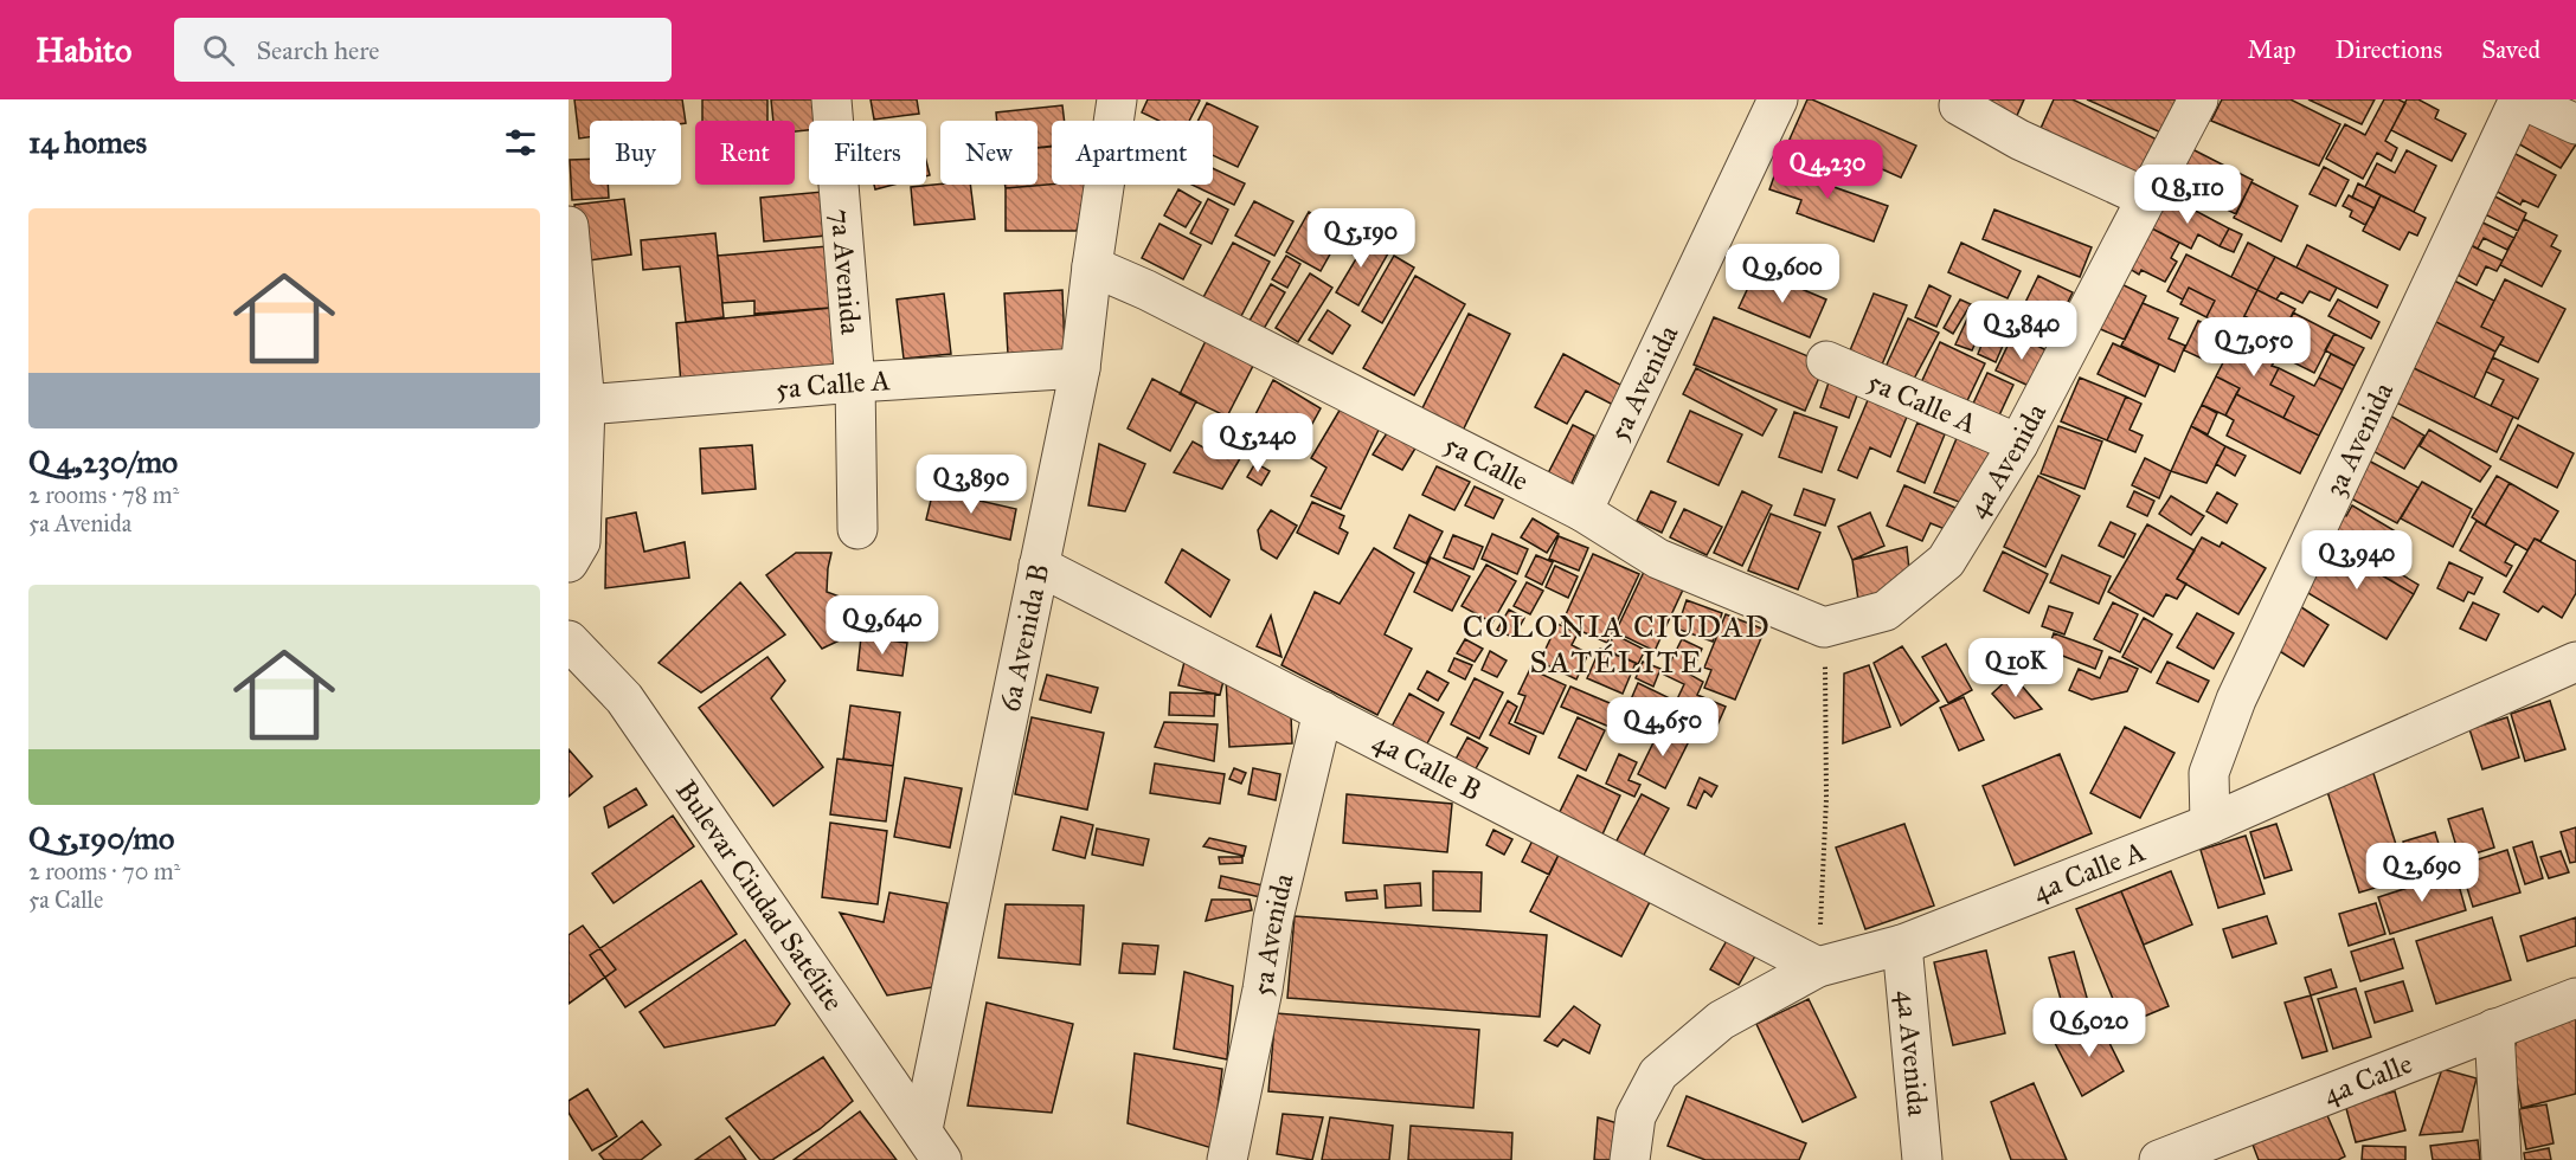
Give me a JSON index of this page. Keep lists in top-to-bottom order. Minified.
{"streets":{"street":["7a Avenida","5a Avenida","5a Calle A","3a Avenida","4a Avenida","5a Calle","6a Avenida B","4a Calle B","4a Calle A","Bulevar Ciudad Satélite","4a Calle"]},"crossings":[["7a Avenida","5a Calle A"],["5a Avenida","5a Calle"],["5a Avenida","4a Calle B"],["5a Calle A","4a Avenida"],["5a Calle A","6a Avenida B"],["3a Avenida","4a Calle A"],["4a Avenida","5a Calle"],["4a Avenida","4a Calle A"],["5a Calle","6a Avenida B"],["6a Avenida B","4a Calle B"],["6a Avenida B","Bulevar Ciudad Satélite"],["4a Calle B","4a Calle A"]],"districts":["COLONIA CIUDAD SATÉLITE"],"page":{"header":"Habito","search":"Search here","nav":["Map","Directions","Saved"],"heading":"14 homes","chip":["Buy","Rent","Filters","New","Apartment"],"price":["Q 4,230","Q 8,110","Q 5,190","Q 9,600","Q 3,840","Q 7,050","Q 5,240","Q 3,890","Q 3,940","Q 9,640","Q 10K","Q 4,650","Q 2,690","Q 6,020"],"list":[{"name":"Q 4,230/mo","note":"2 rooms · 78 m² · 5a Avenida"},{"name":"Q 5,190/mo","note":"2 rooms · 70 m² · 5a Calle"}]}}
